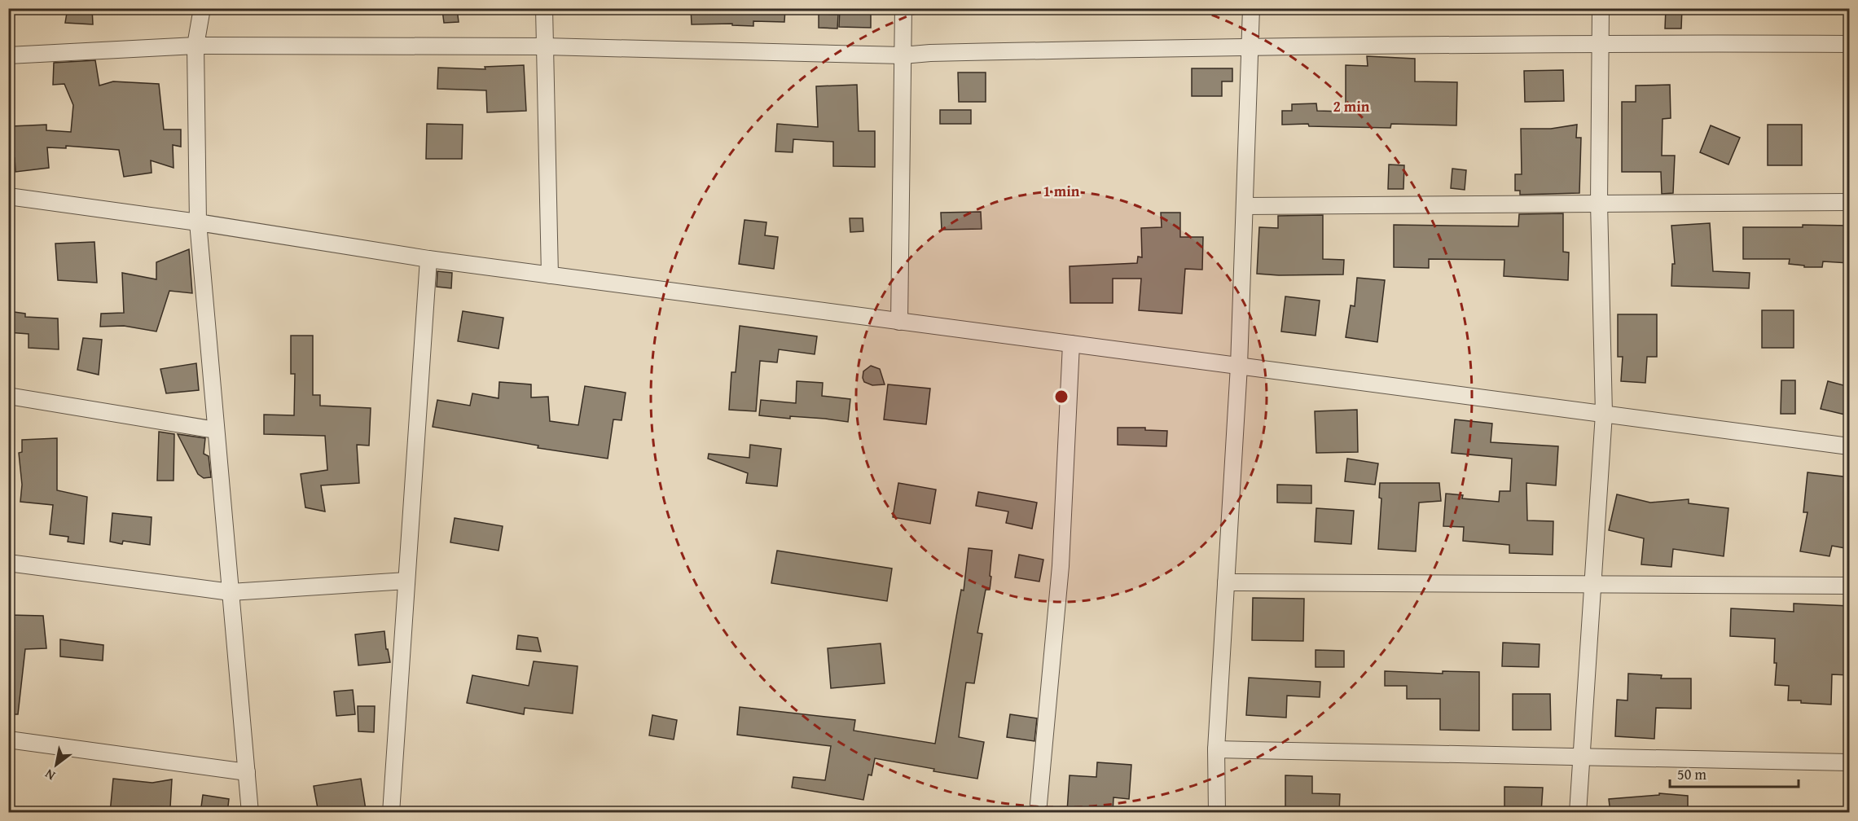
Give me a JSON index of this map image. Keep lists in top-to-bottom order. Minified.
{"scale_bar":"50 m","north":"bottom left","rings":["2 min","1 min"]}
